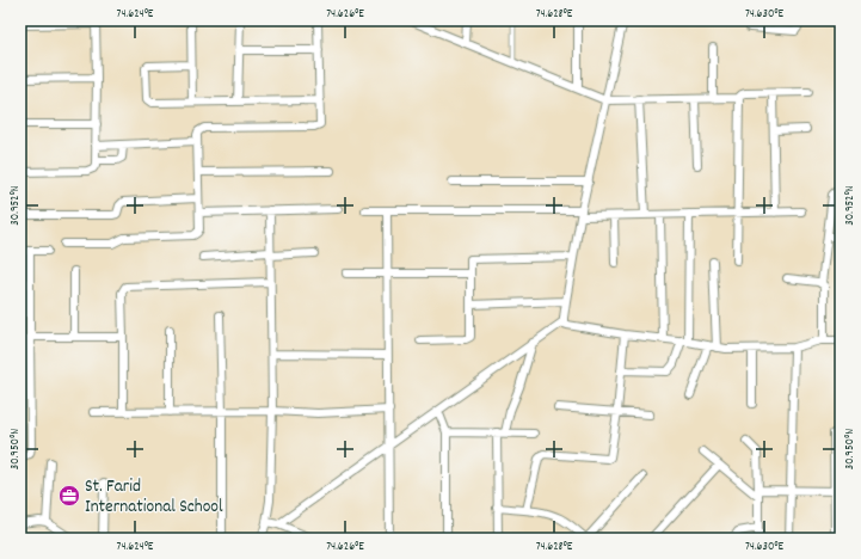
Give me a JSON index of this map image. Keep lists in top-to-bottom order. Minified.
{"places":{"office":["St. Farid International School"]},"coordinates":["74.624°E","74.626°E","74.628°E","74.630°E","30.952°N","30.950°N"]}
